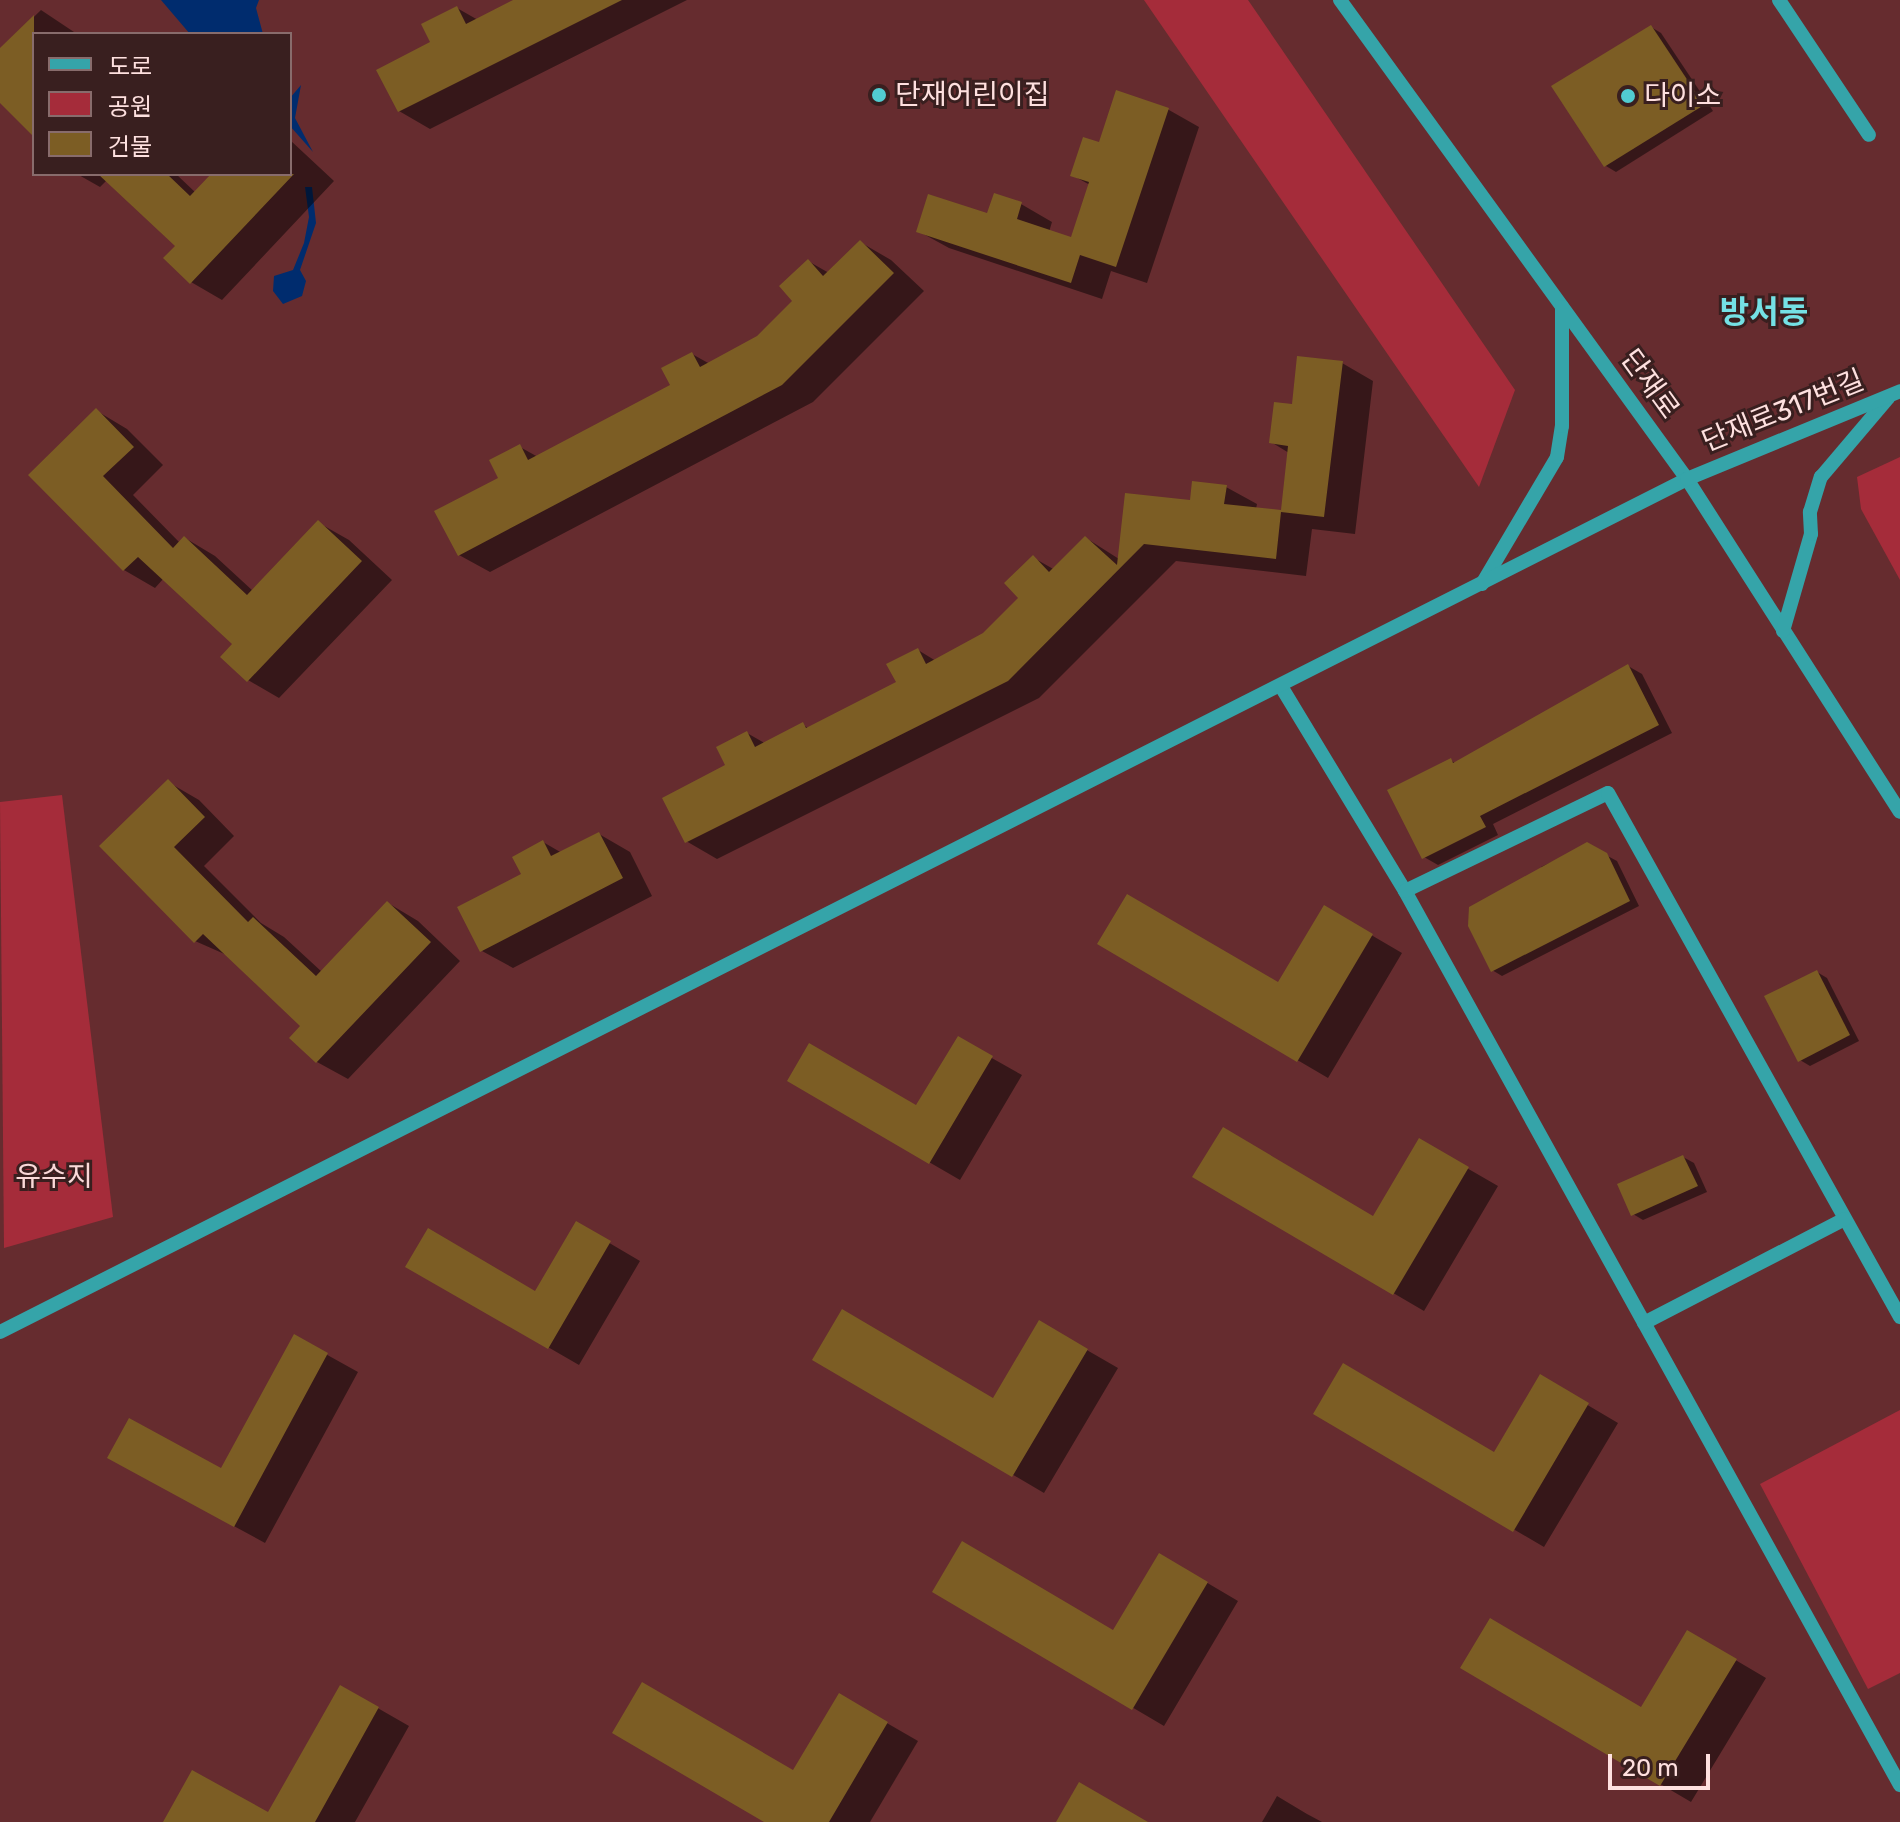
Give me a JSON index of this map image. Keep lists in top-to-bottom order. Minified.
{"streets":{"street":["단재로","단재로317번길"]},"crossings":[["단재로","단재로317번길"]],"districts":["방서동"],"parks":["유수지"],"places":["단재어린이집","다이소"],"legend":["도로","공원","건물"],"scale_bar":"20 m"}
